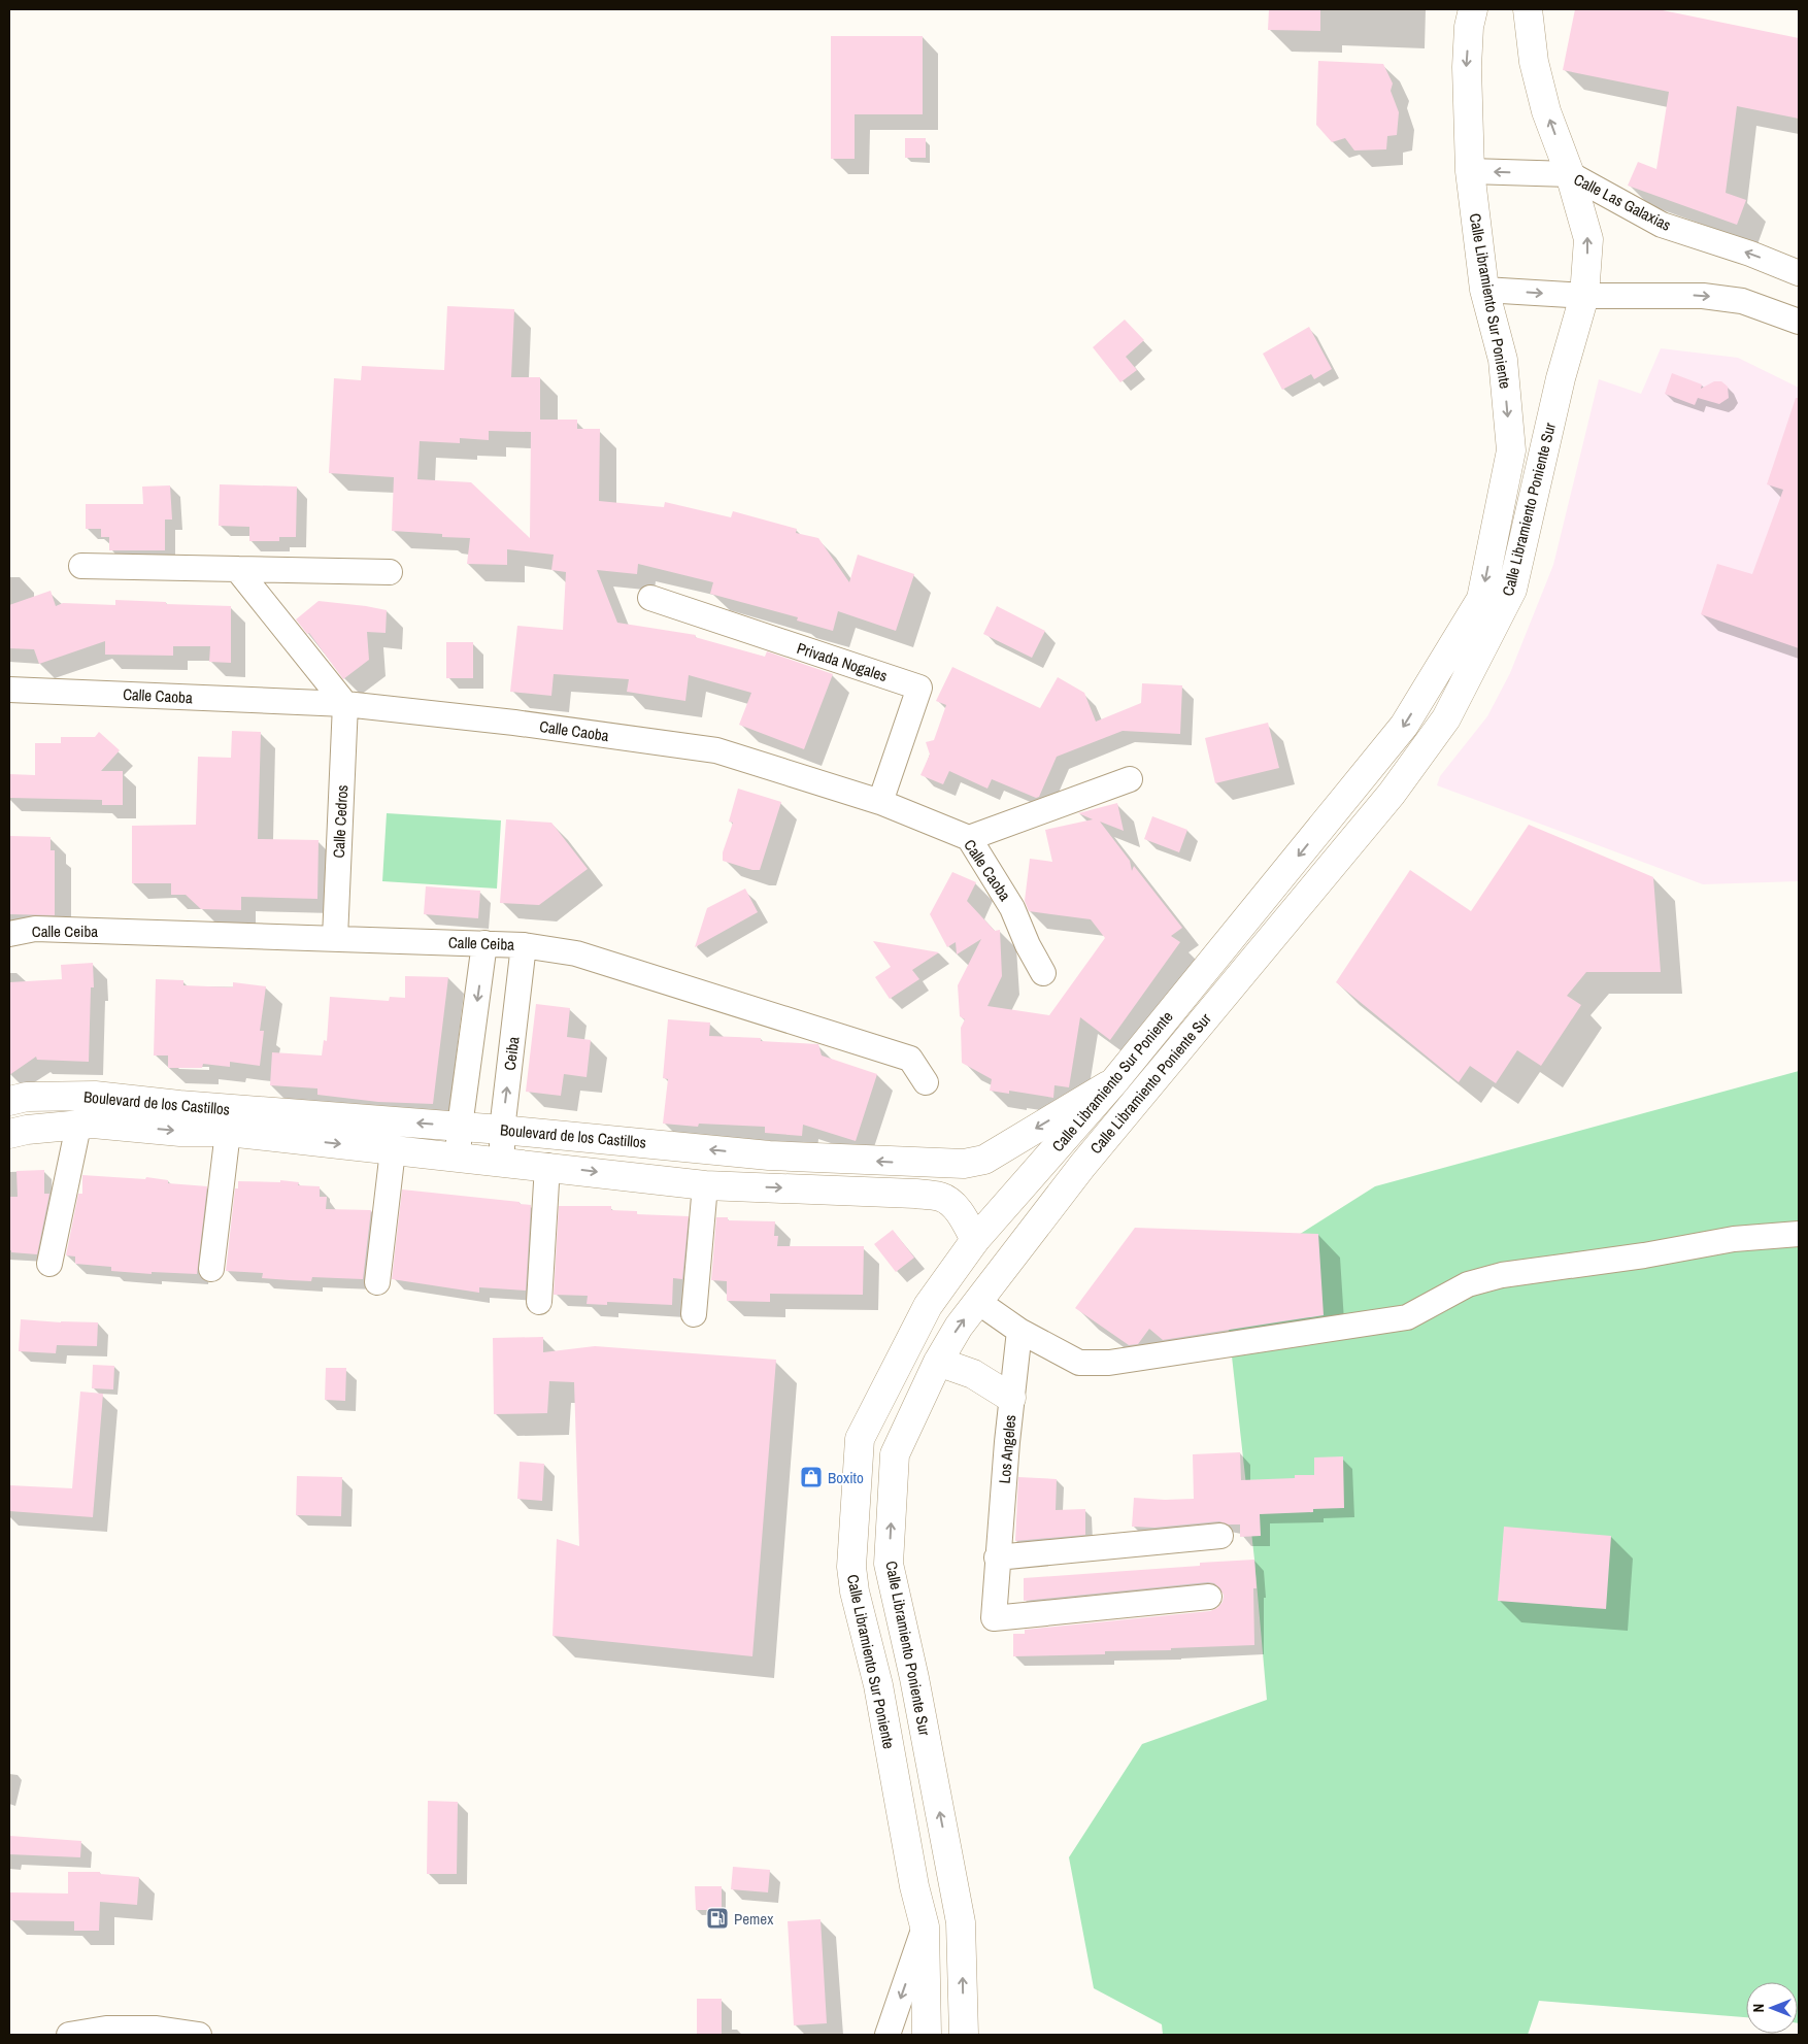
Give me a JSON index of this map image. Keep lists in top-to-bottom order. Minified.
{"streets":{"main road":["Calle Libramiento Sur Poniente","Calle Libramiento Poniente Sur","Boulevard de los Castillos"],"street":["Calle Las Galaxias","Privada Nogales","Calle Caoba","Calle Cedros","Calle Ceiba","Ceiba","Los Angeles"]},"crossings":[["Calle Las Galaxias","Calle Libramiento Sur Poniente"],["Calle Las Galaxias","Calle Libramiento Poniente Sur"],["Calle Libramiento Sur Poniente","Boulevard de los Castillos"],["Privada Nogales","Calle Caoba"],["Calle Caoba","Calle Cedros"],["Calle Cedros","Calle Ceiba"],["Calle Ceiba","Ceiba"],["Ceiba","Boulevard de los Castillos"]],"one_way":["Calle Libramiento Sur Poniente","Calle Libramiento Poniente Sur"],"places":{"shop":["Boxito"],"fuel station":["Pemex"]},"north":"left"}
